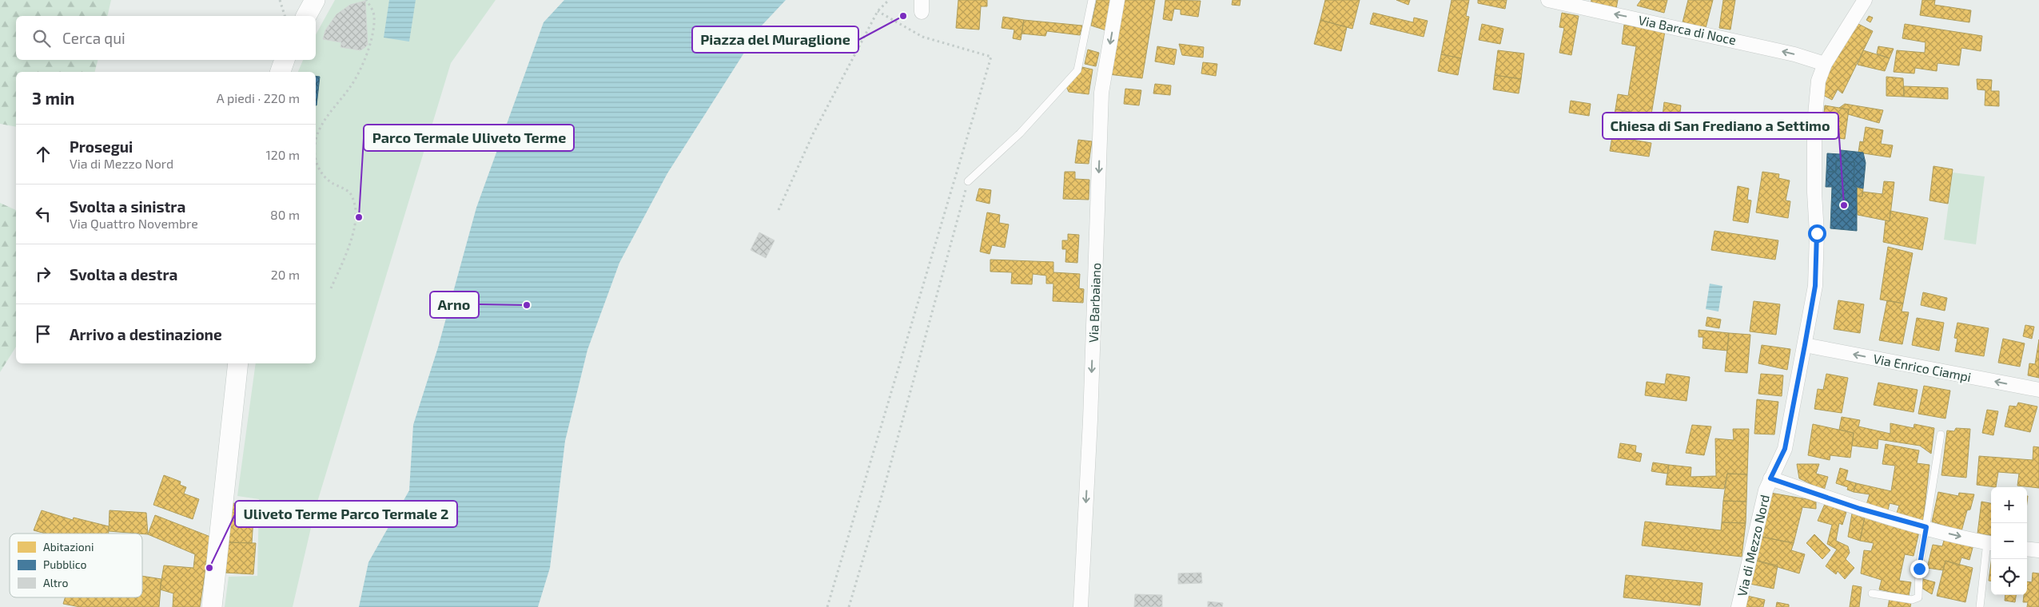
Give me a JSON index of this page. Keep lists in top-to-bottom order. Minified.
{"streets":{"street":["Via Barca di Noce","Via Barbaiano","Via Enrico Ciampi","Via di Mezzo Nord"]},"crossings":[["Via Barca di Noce","Via di Mezzo Nord"],["Via Enrico Ciampi","Via di Mezzo Nord"]],"one_way":["Via Barca di Noce","Via Barbaiano","Via Enrico Ciampi"],"places":["Piazza del Muraglione","Chiesa di San Frediano a Settimo","Parco Termale Uliveto Terme","Arno","Uliveto Terme Parco Termale 2"],"legend":["Abitazioni","Pubblico","Altro"],"page":{"search":"Cerca qui","heading":["3 min","A piedi · 220 m"],"list":[["Prosegui","Via di Mezzo Nord","120 m"],["Svolta a sinistra","Via Quattro Novembre","80 m"],["Svolta a destra","20 m"],"Arrivo a destinazione"],"map_buttons":["+","−"]}}
